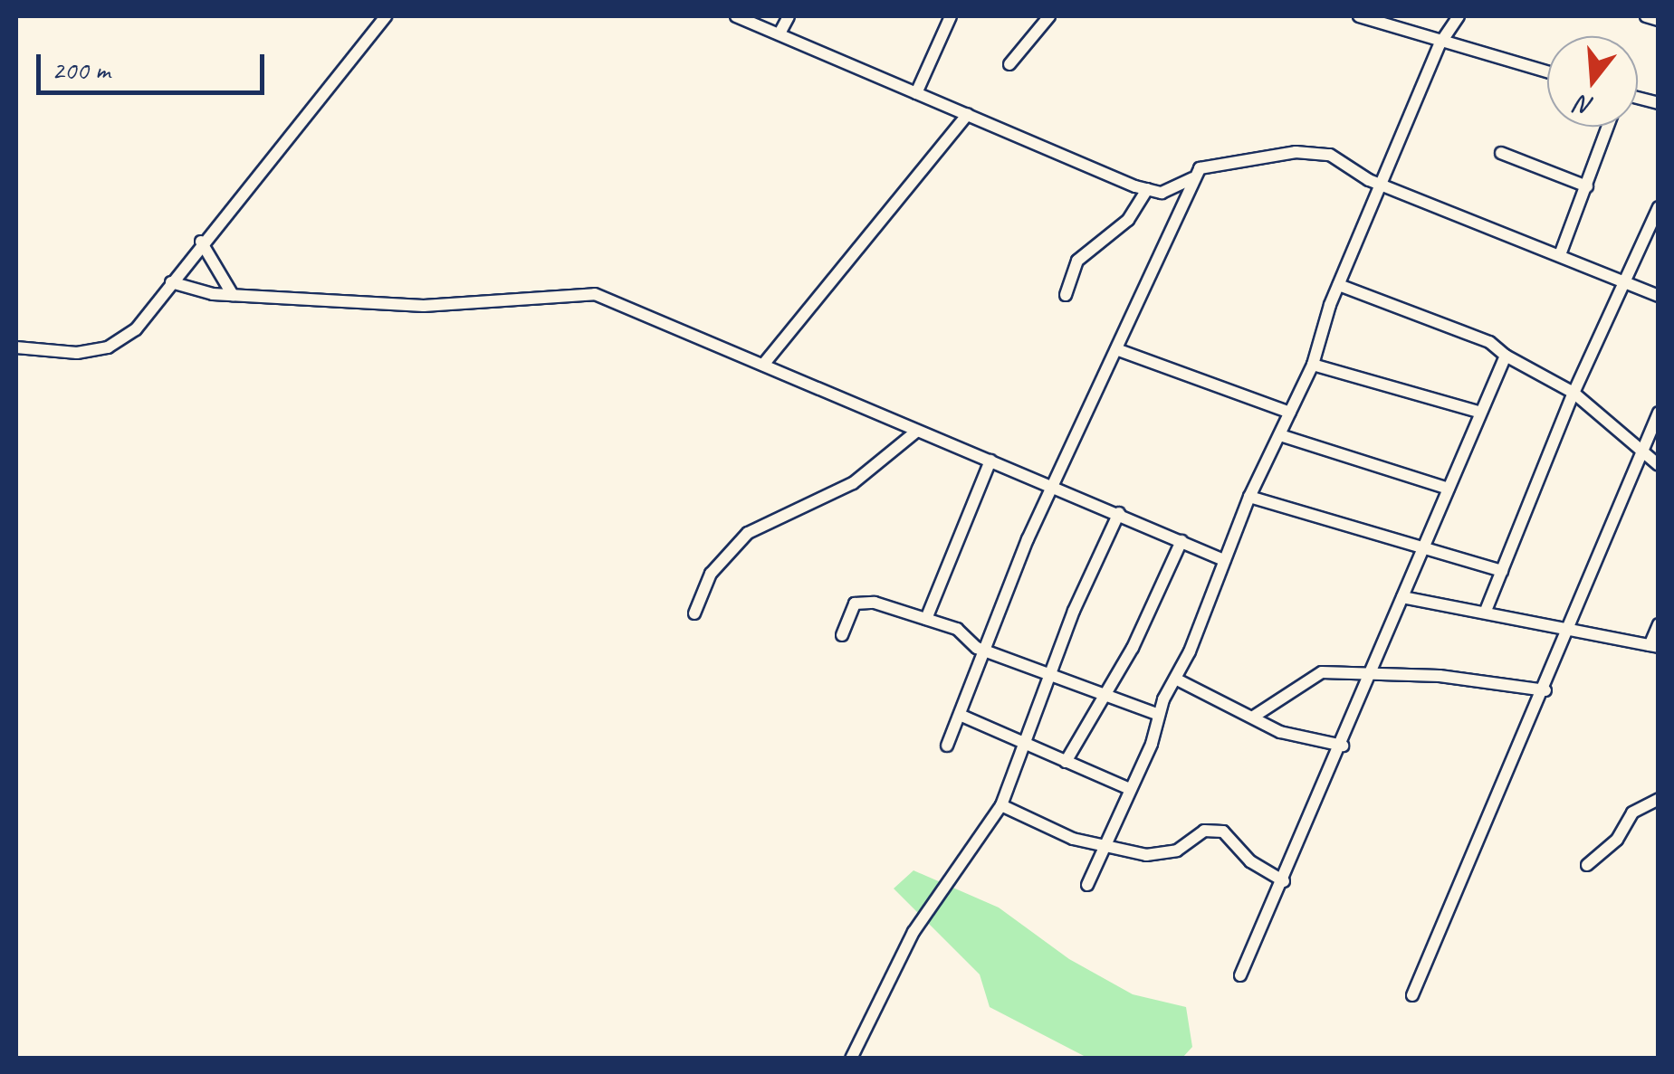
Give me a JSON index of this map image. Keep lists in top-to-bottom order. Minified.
{"scale_bar":"200 m","north":"bottom"}
